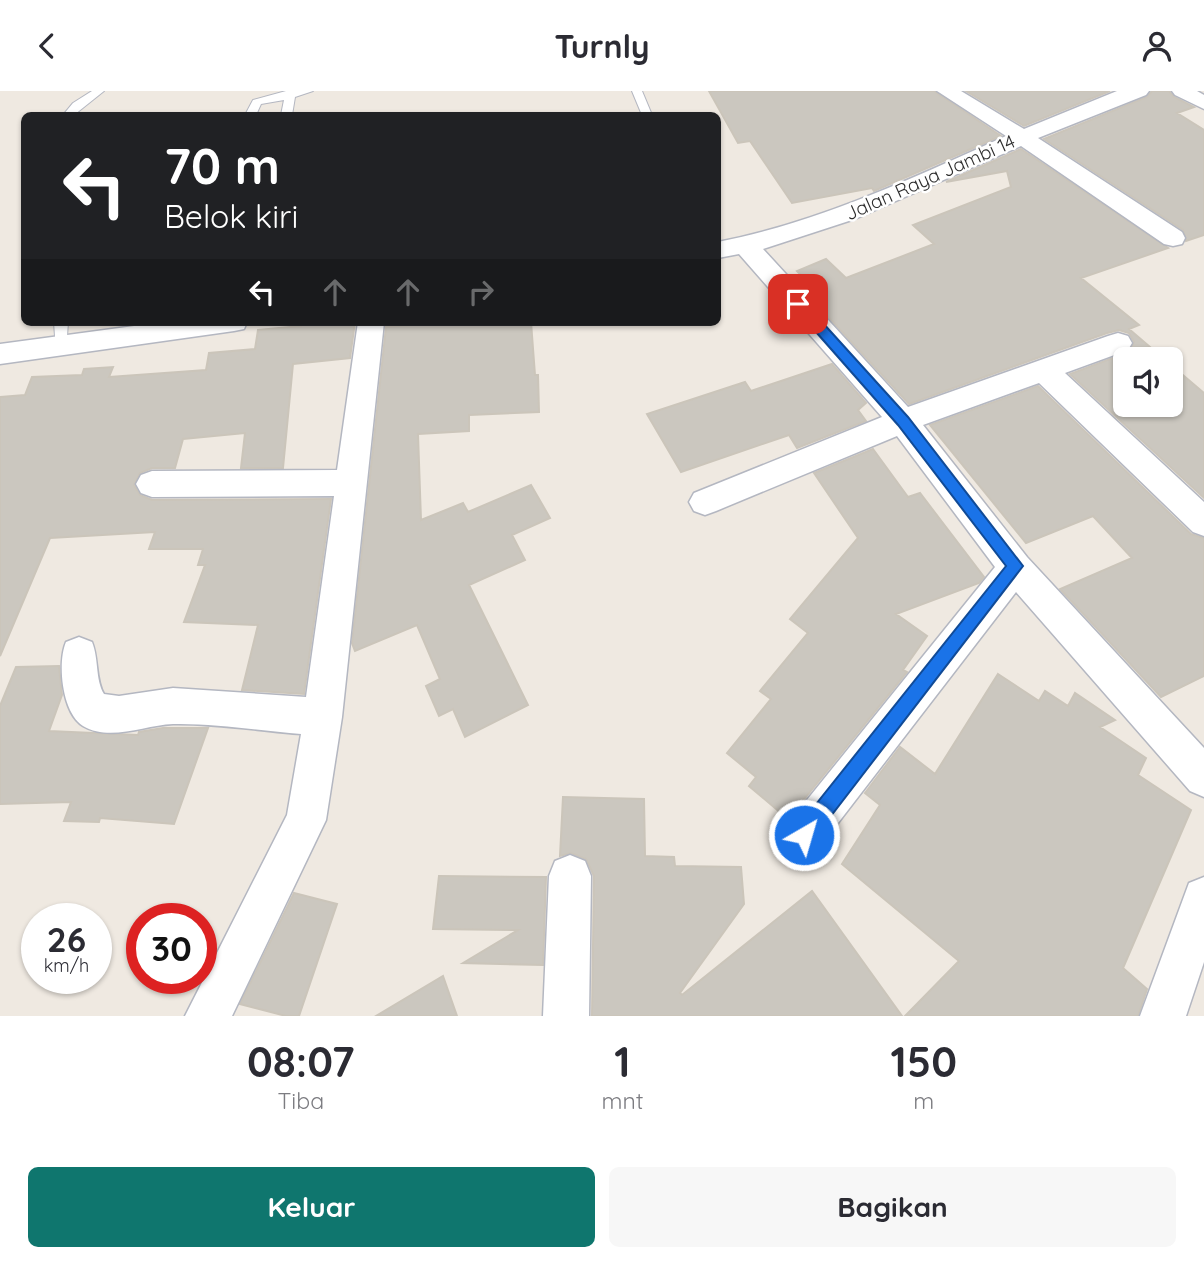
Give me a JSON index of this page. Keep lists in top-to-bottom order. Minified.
{"streets":{"street":["Jalan Raya Jambi 14"]},"page":{"header":"Turnly","turn":["70 m","Belok kiri"],"speed":"26 km/h","limit":"30","eta":["08:07","Tiba","1","mnt","150","m"],"buttons":["Keluar","Bagikan"]}}
